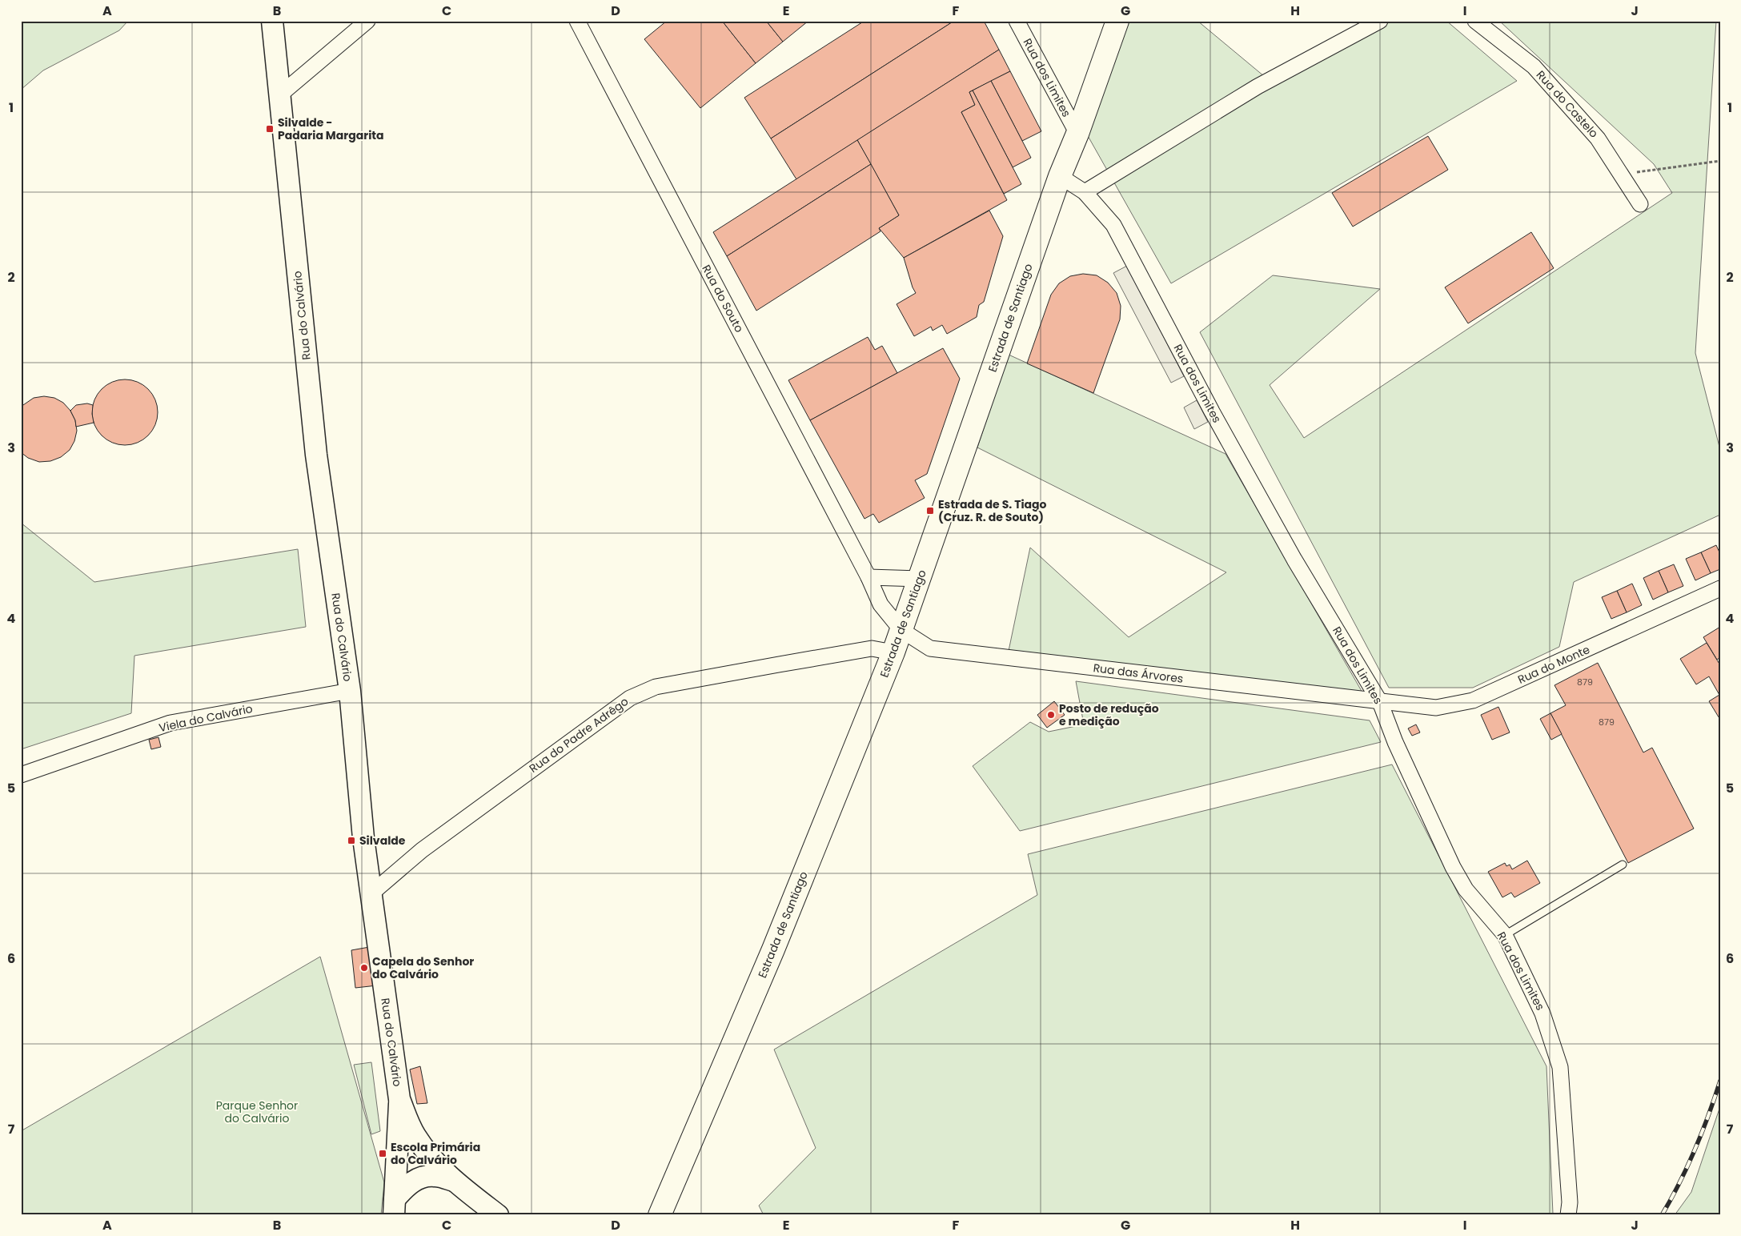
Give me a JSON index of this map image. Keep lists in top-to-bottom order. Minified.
{"streets":{"main road":["Rua do Calvário","Estrada de Santiago"],"street":["Rua dos Limites","Rua do Castelo","Rua do Souto","Rua do Monte","Rua das Árvores","Viela do Calvário","Rua do Padre Adrêgo"]},"crossings":[["Rua dos Limites","Estrada de Santiago"],["Rua dos Limites","Rua do Monte"],["Rua dos Limites","Rua das Árvores"],["Rua do Souto","Estrada de Santiago"],["Rua do Souto","Rua das Árvores"],["Rua do Calvário","Viela do Calvário"],["Rua do Calvário","Rua do Padre Adrêgo"],["Estrada de Santiago","Rua das Árvores"],["Estrada de Santiago","Rua do Padre Adrêgo"],["Rua do Monte","Rua das Árvores"]],"parks":["Parque Senhor do Calvário"],"places":{"transit":["Silvalde - Padaria Margarita","Estrada de S. Tiago (Cruz. R. de Souto)","Silvalde","Escola Primária do Calvário"],"other":["Posto de redução e medição","Capela do Senhor do Calvário"]},"house_numbers":["879","879"],"grid":{"columns":["A","B","C","D","E","F","G","H","I","J"],"rows":["1","2","3","4","5","6","7"]}}
